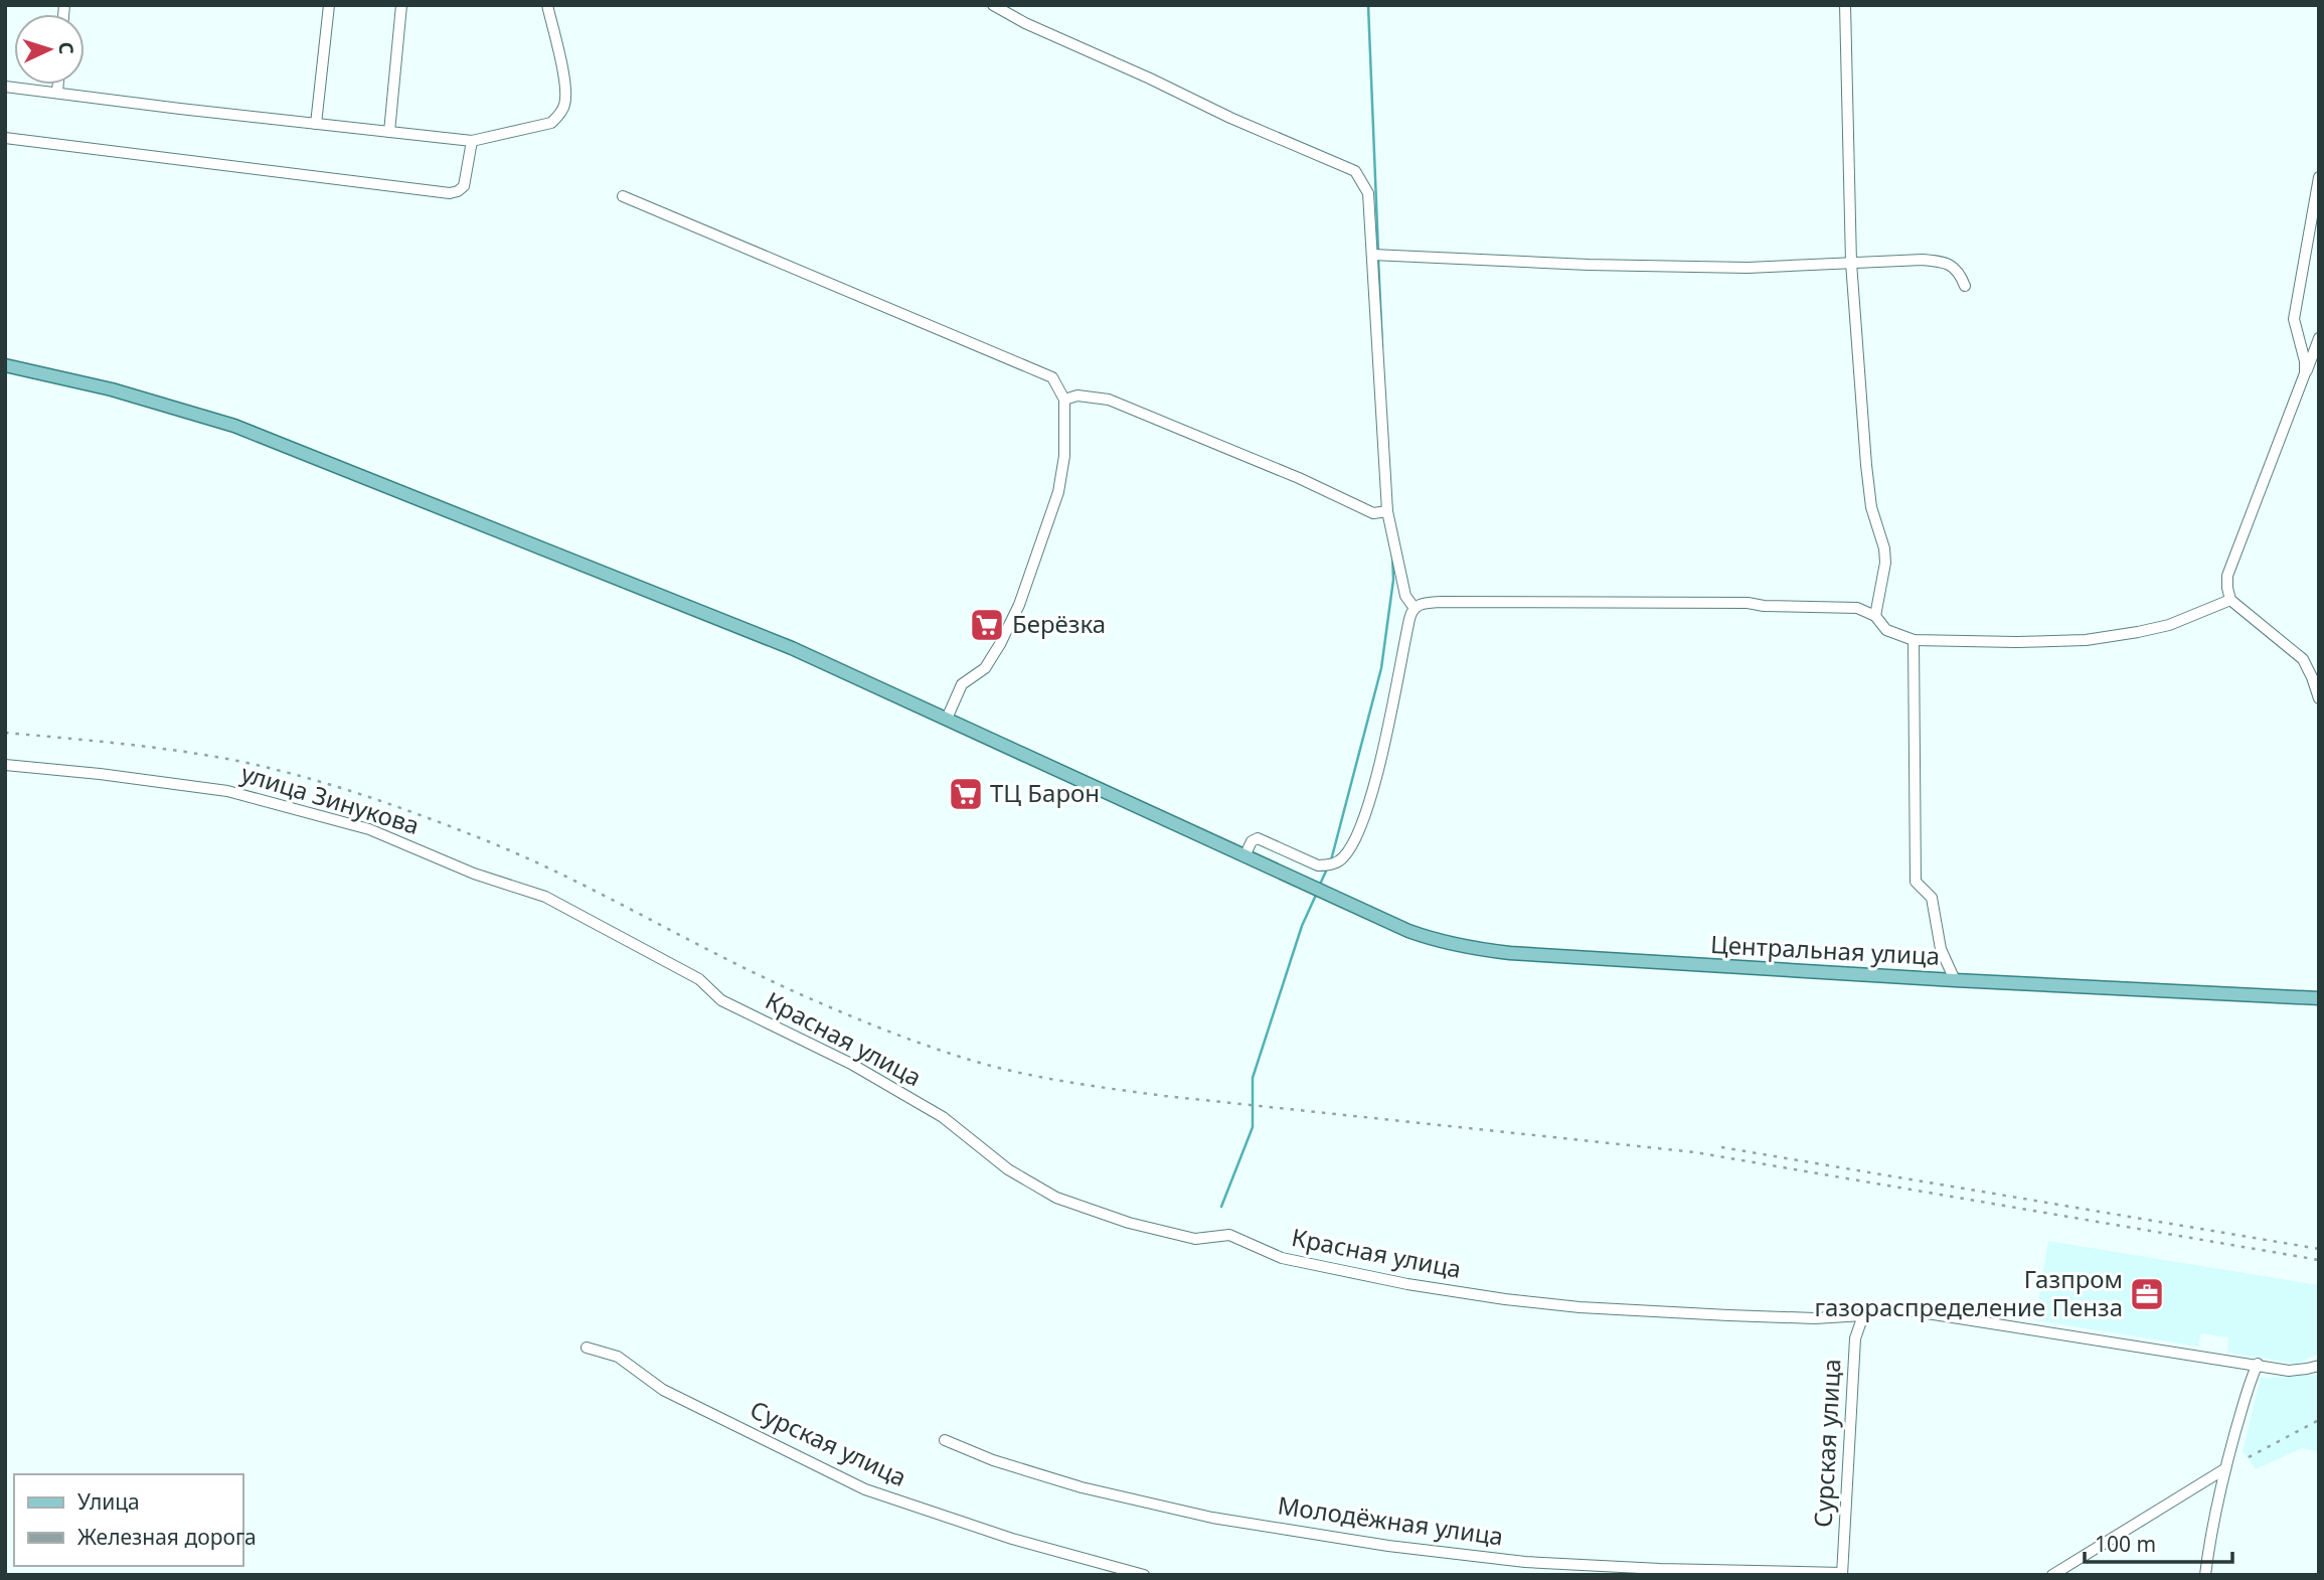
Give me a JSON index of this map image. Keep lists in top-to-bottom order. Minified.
{"streets":{"main road":["Центральная улица"],"street":["улица Зинукова","Красная улица","Сурская улица","Молодёжная улица"]},"crossings":[["улица Зинукова","Красная улица"],["Красная улица","Сурская улица"],["Сурская улица","Молодёжная улица"]],"places":{"supermarket":["Берёзка","ТЦ Барон"],"office":["Газпром газораспределение Пенза"]},"legend":["Улица","Железная дорога"],"scale_bar":"100 m","north":"right"}
